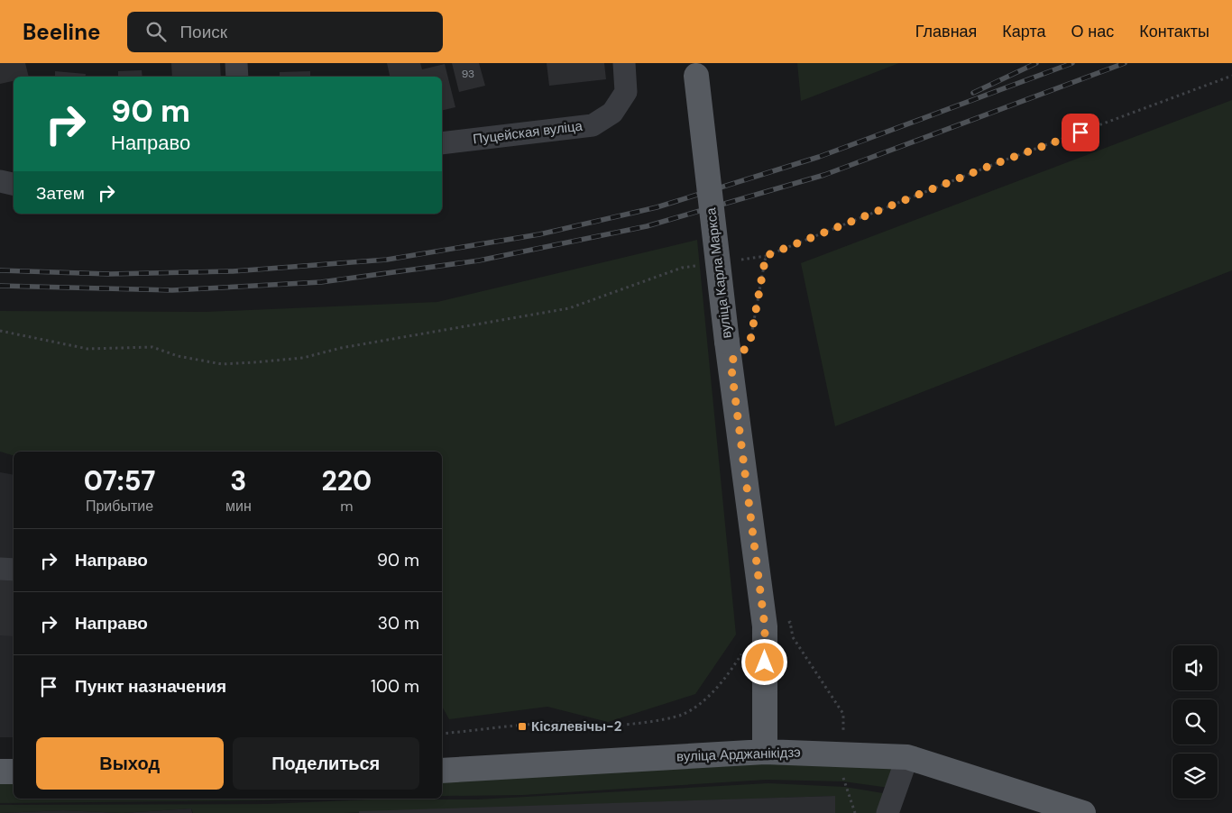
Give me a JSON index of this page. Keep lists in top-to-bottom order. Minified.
{"streets":{"main road":["вуліца Карла Маркса","вуліца Арджанікідзэ"],"street":["Пуцейская вуліца"]},"crossings":[["вуліца Карла Маркса","вуліца Арджанікідзэ"]],"places":{"transit":["Кісялевічы-2"]},"house_numbers":["93"],"page":{"header":"Beeline","search":"Поиск","nav":["Главная","Карта","О нас","Контакты"],"turn":["90 m","Направо"],"then":"Затем","eta":["07:57","Прибытие","3","мин","220","m"],"list":[{"name":"Направо","value":"90 m"},{"name":"Направо","value":"30 m"},{"name":"Пункт назначения","value":"100 m"}],"buttons":["Выход","Поделиться"]}}
